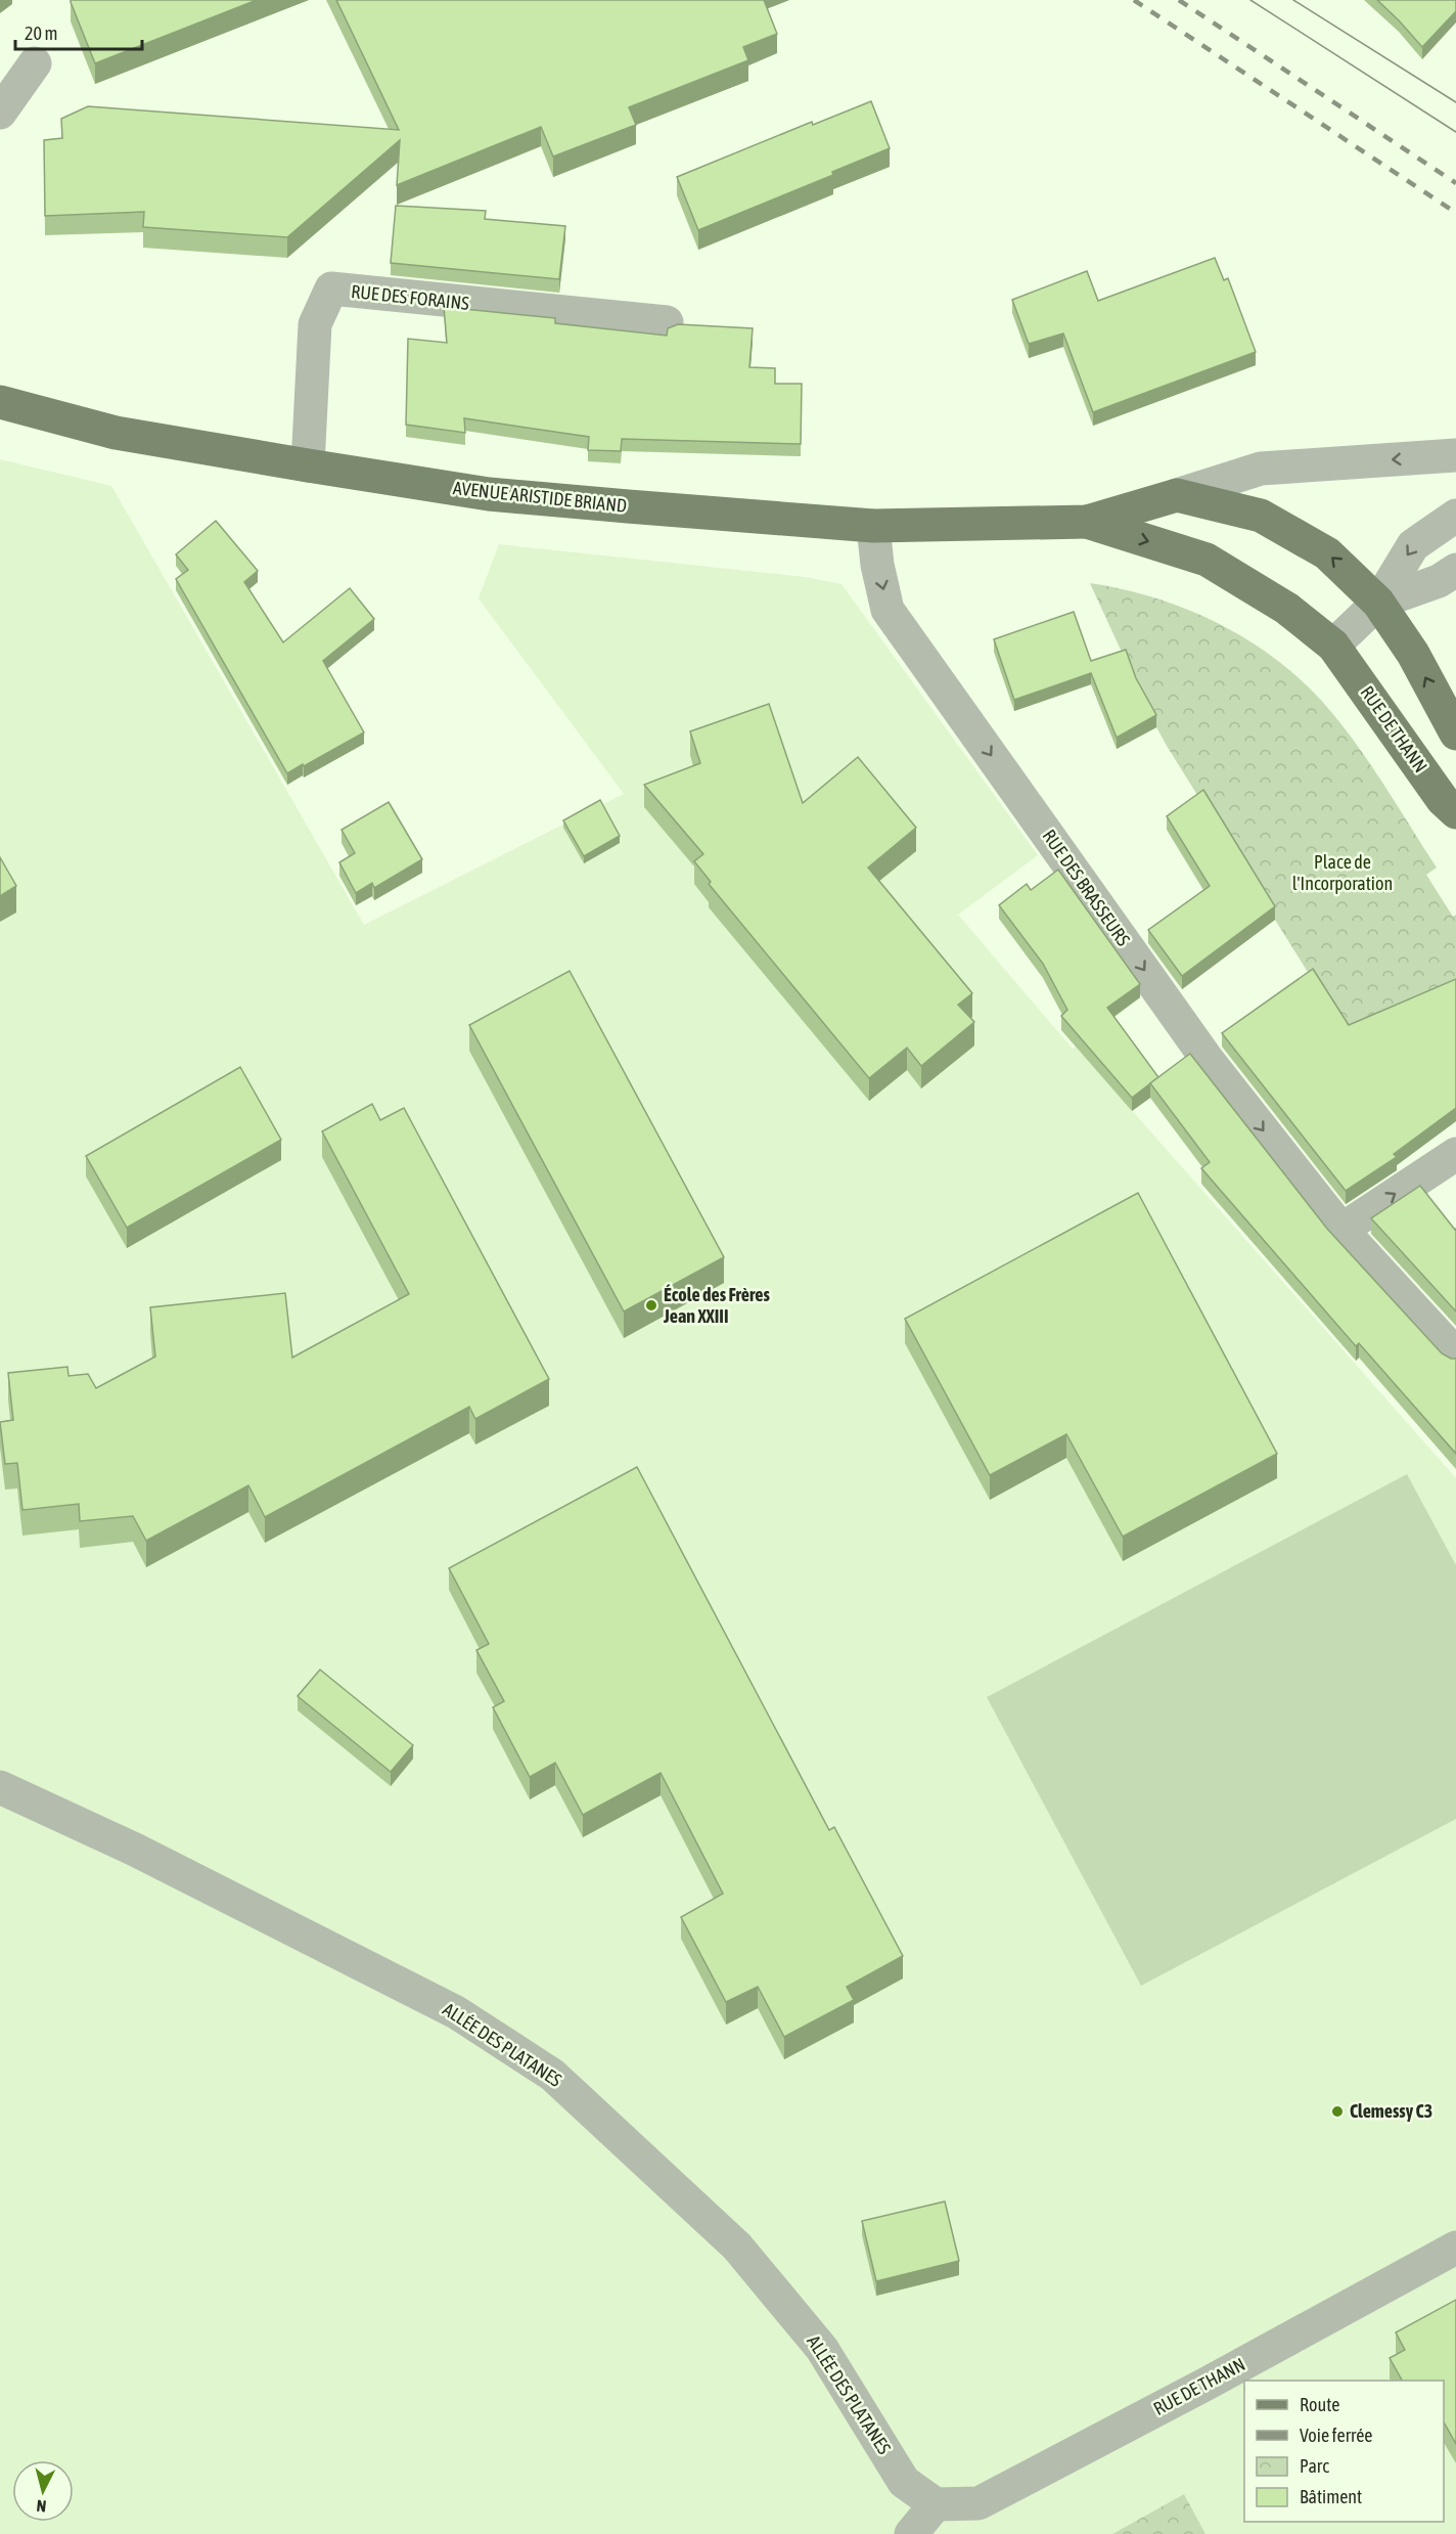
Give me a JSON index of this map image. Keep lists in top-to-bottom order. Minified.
{"streets":{"main road":["AVENUE ARISTIDE BRIAND","RUE DE THANN"],"street":["RUE DES FORAINS","RUE DES BRASSEURS","ALLÉE DES PLATANES"]},"crossings":[["RUE DES FORAINS","AVENUE ARISTIDE BRIAND"],["AVENUE ARISTIDE BRIAND","RUE DE THANN"],["AVENUE ARISTIDE BRIAND","RUE DES BRASSEURS"],["RUE DE THANN","ALLÉE DES PLATANES"]],"one_way":["RUE DES BRASSEURS"],"parks":["Place de l'Incorporation"],"places":["École des Frères Jean XXIII","Clemessy C3"],"legend":["Route","Voie ferrée","Parc","Bâtiment"],"scale_bar":"20 m","north":"bottom"}
